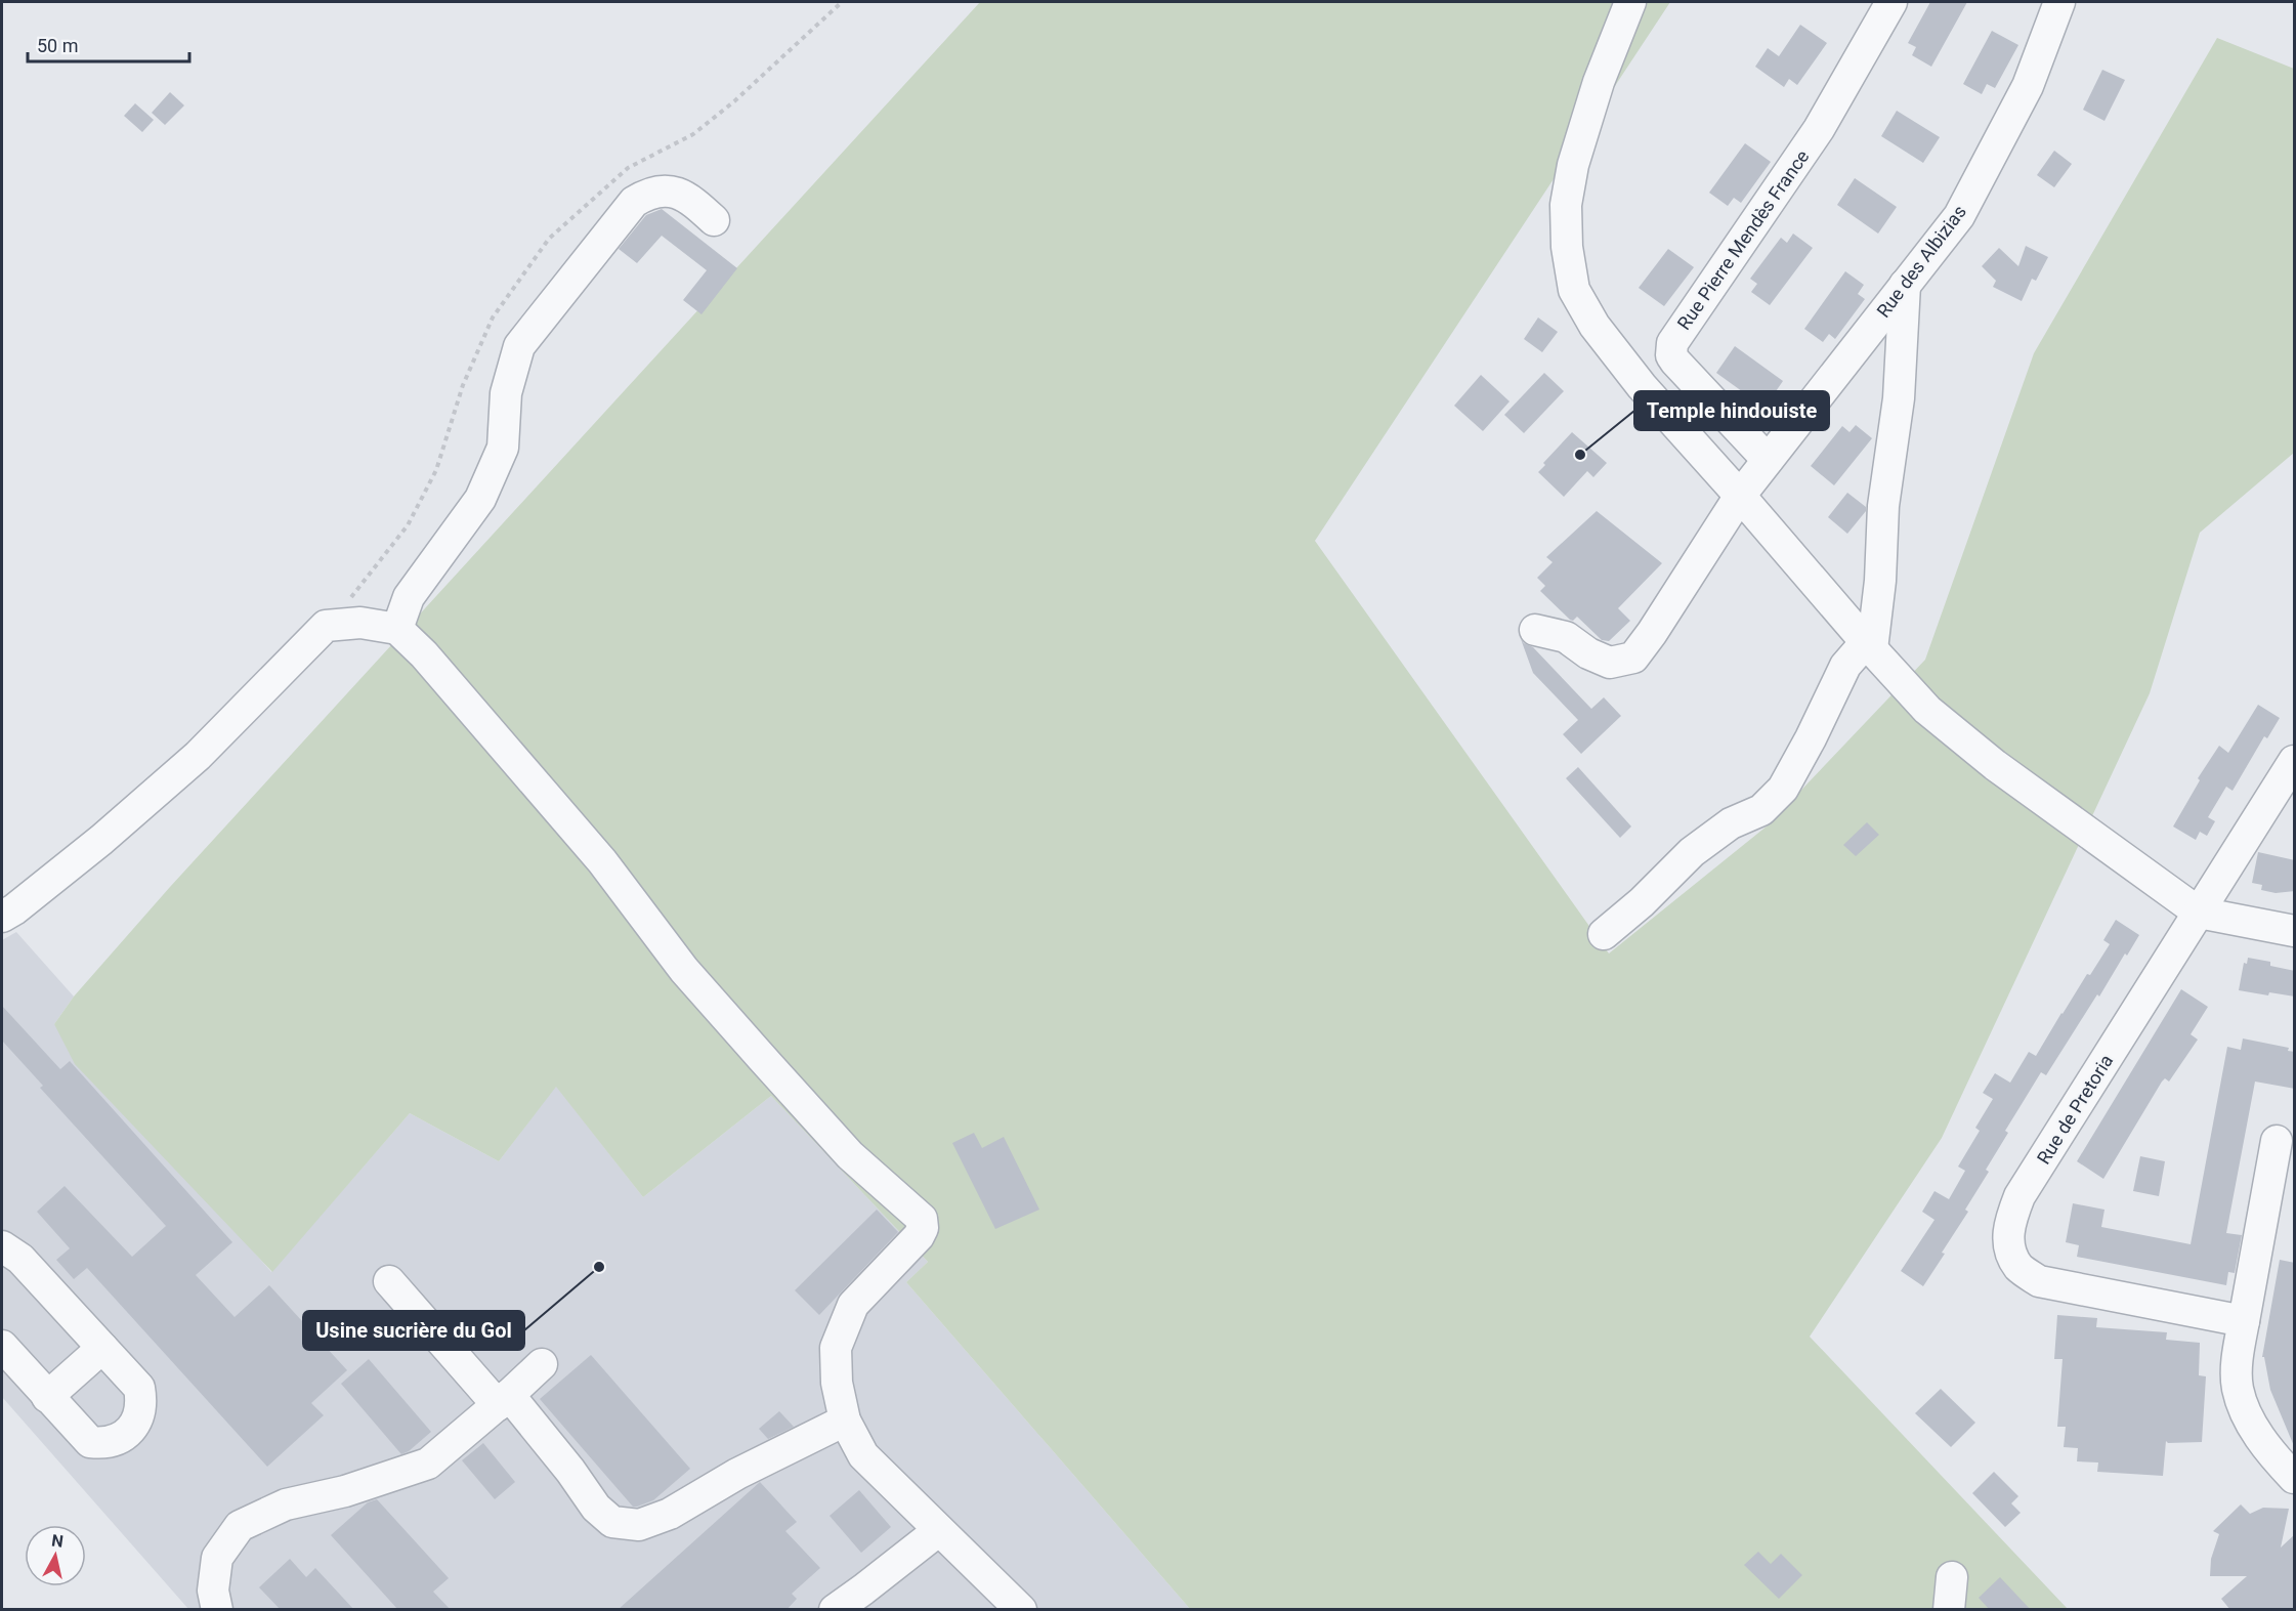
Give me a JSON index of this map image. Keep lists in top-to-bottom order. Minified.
{"streets":{"street":["Rue Pierre Mendès France","Rue des Albizias","Rue de Pretoria"]},"crossings":[["Rue Pierre Mendès France","Rue des Albizias"]],"places":["Temple hindouiste","Usine sucrière du Gol"],"scale_bar":"50 m","north":"top"}
